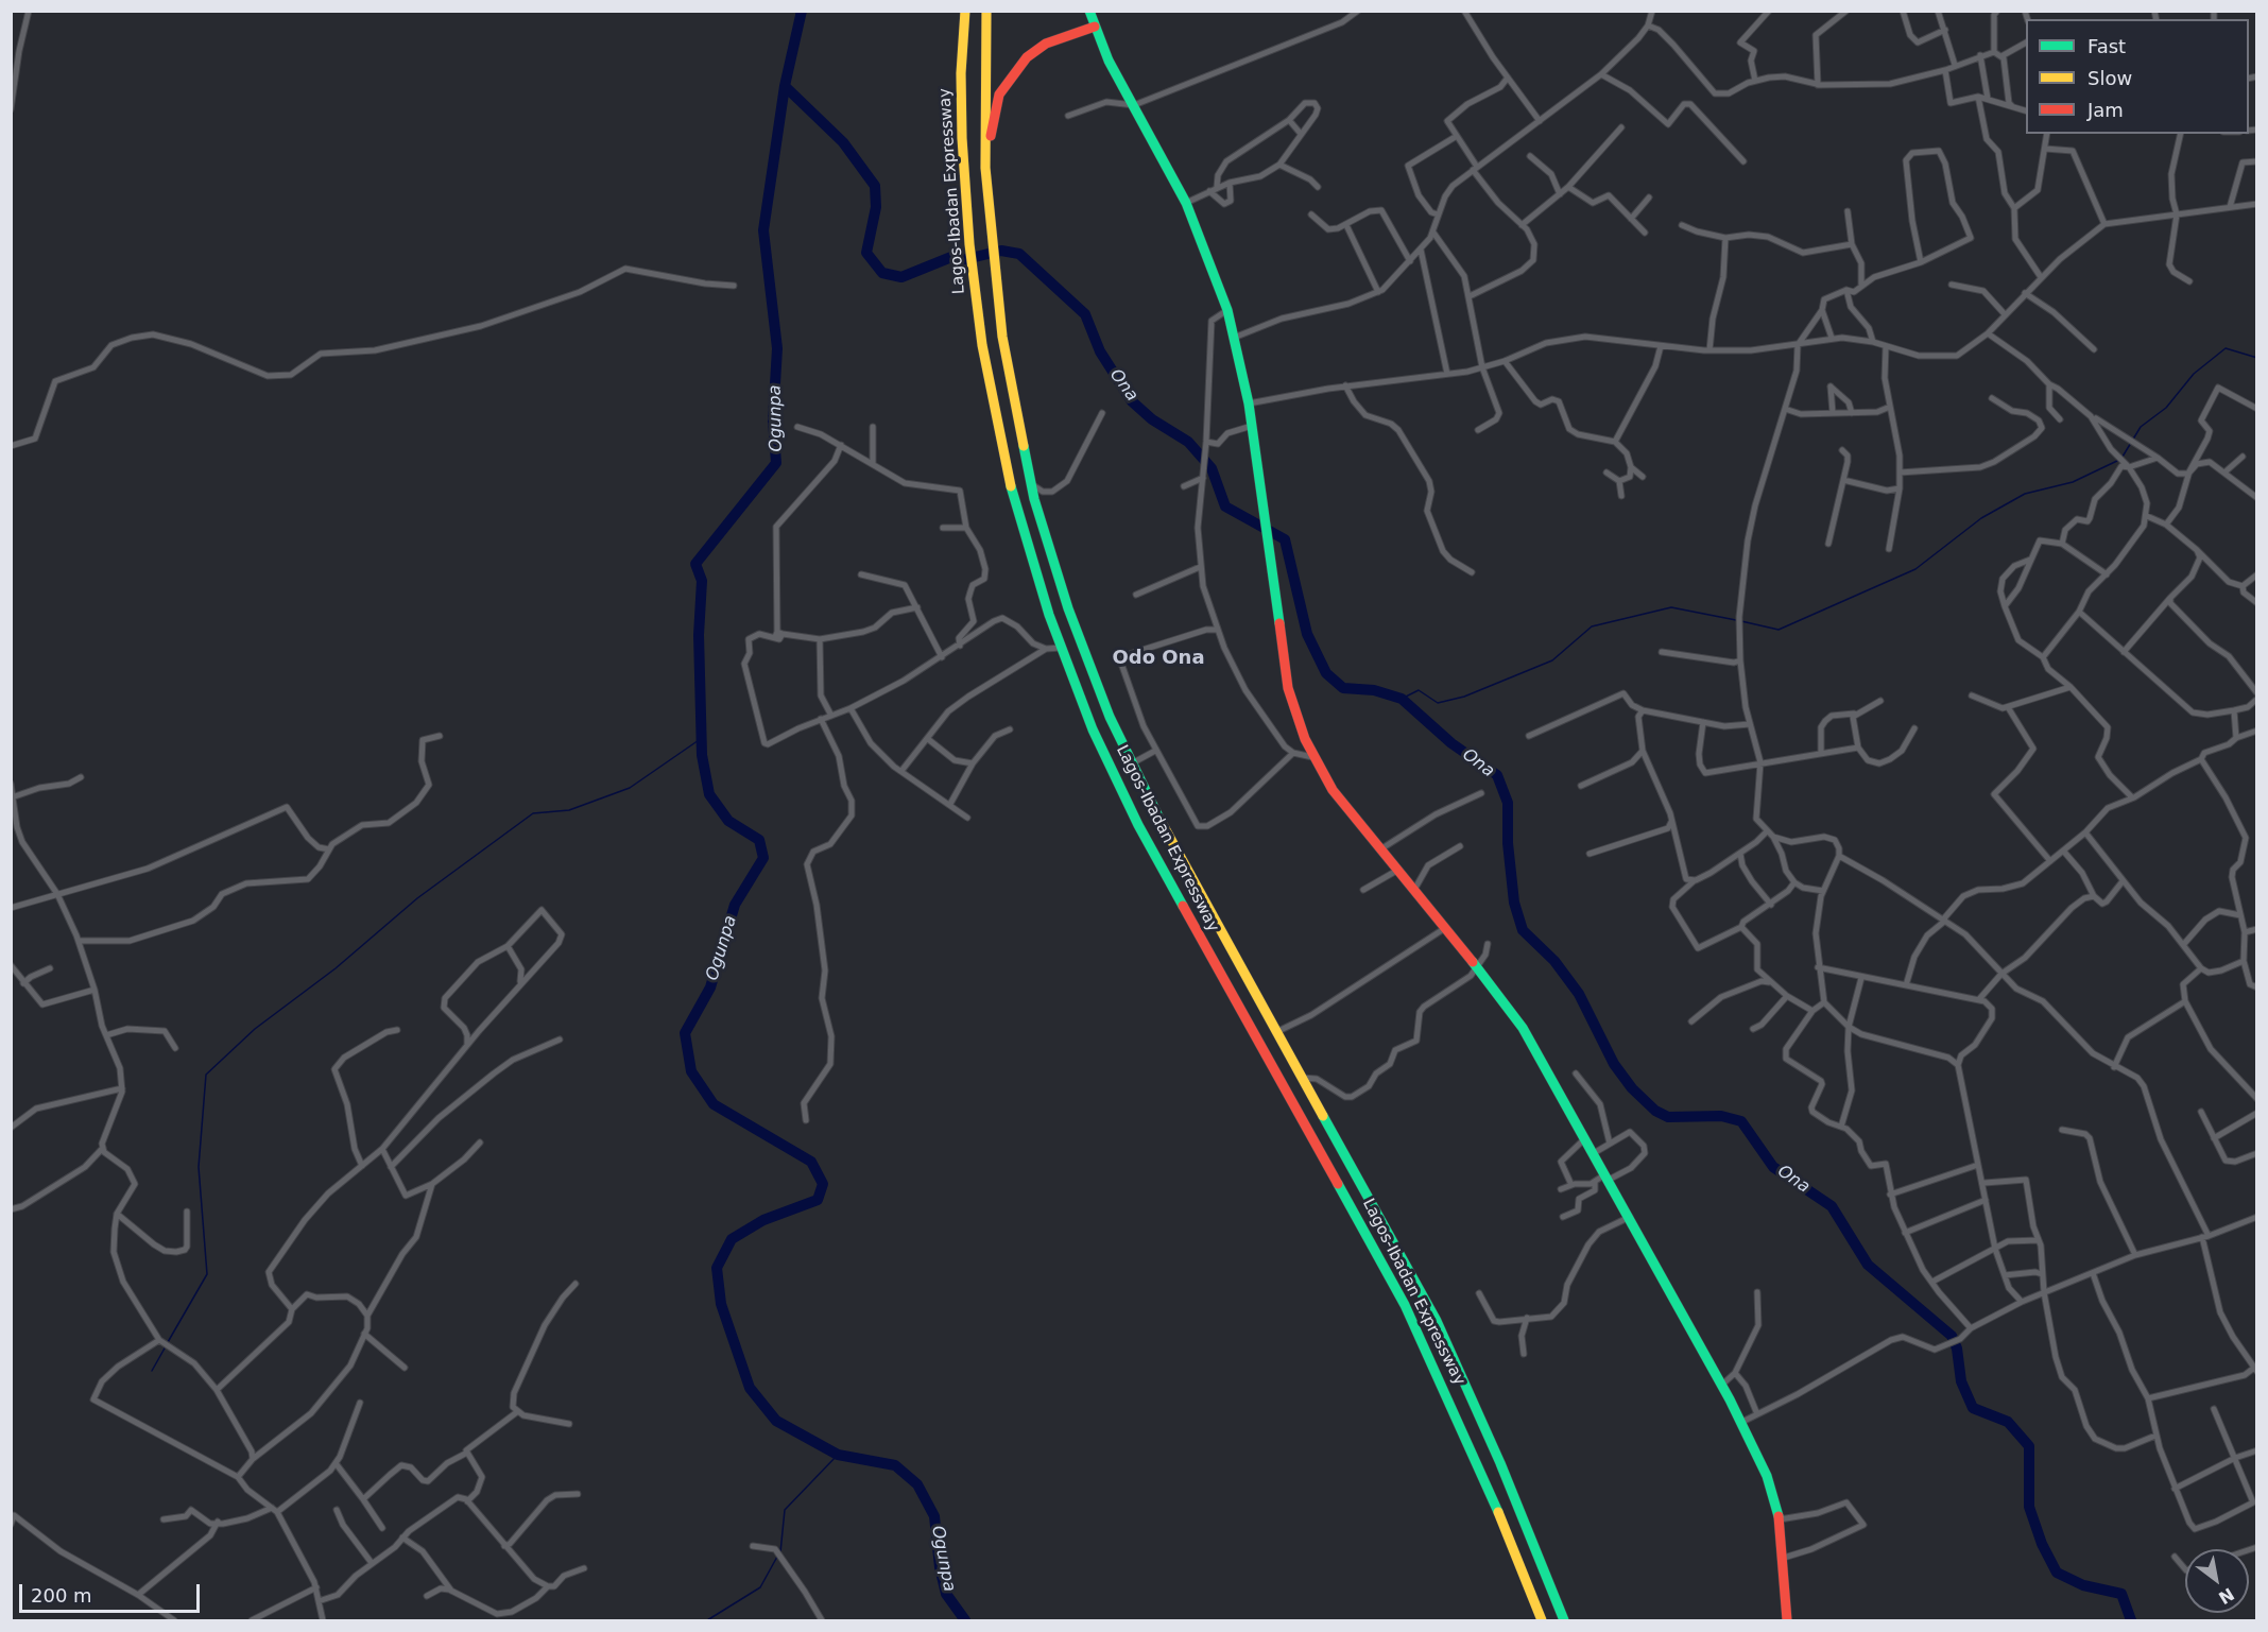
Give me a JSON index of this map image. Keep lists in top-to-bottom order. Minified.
{"streets":{"highway":["Lagos-Ibadan Expressway"]},"districts":["Odo Ona"],"water":["Ona","Ogunpa"],"legend":["Fast","Slow","Jam"],"scale_bar":"200 m","north":"bottom right"}
